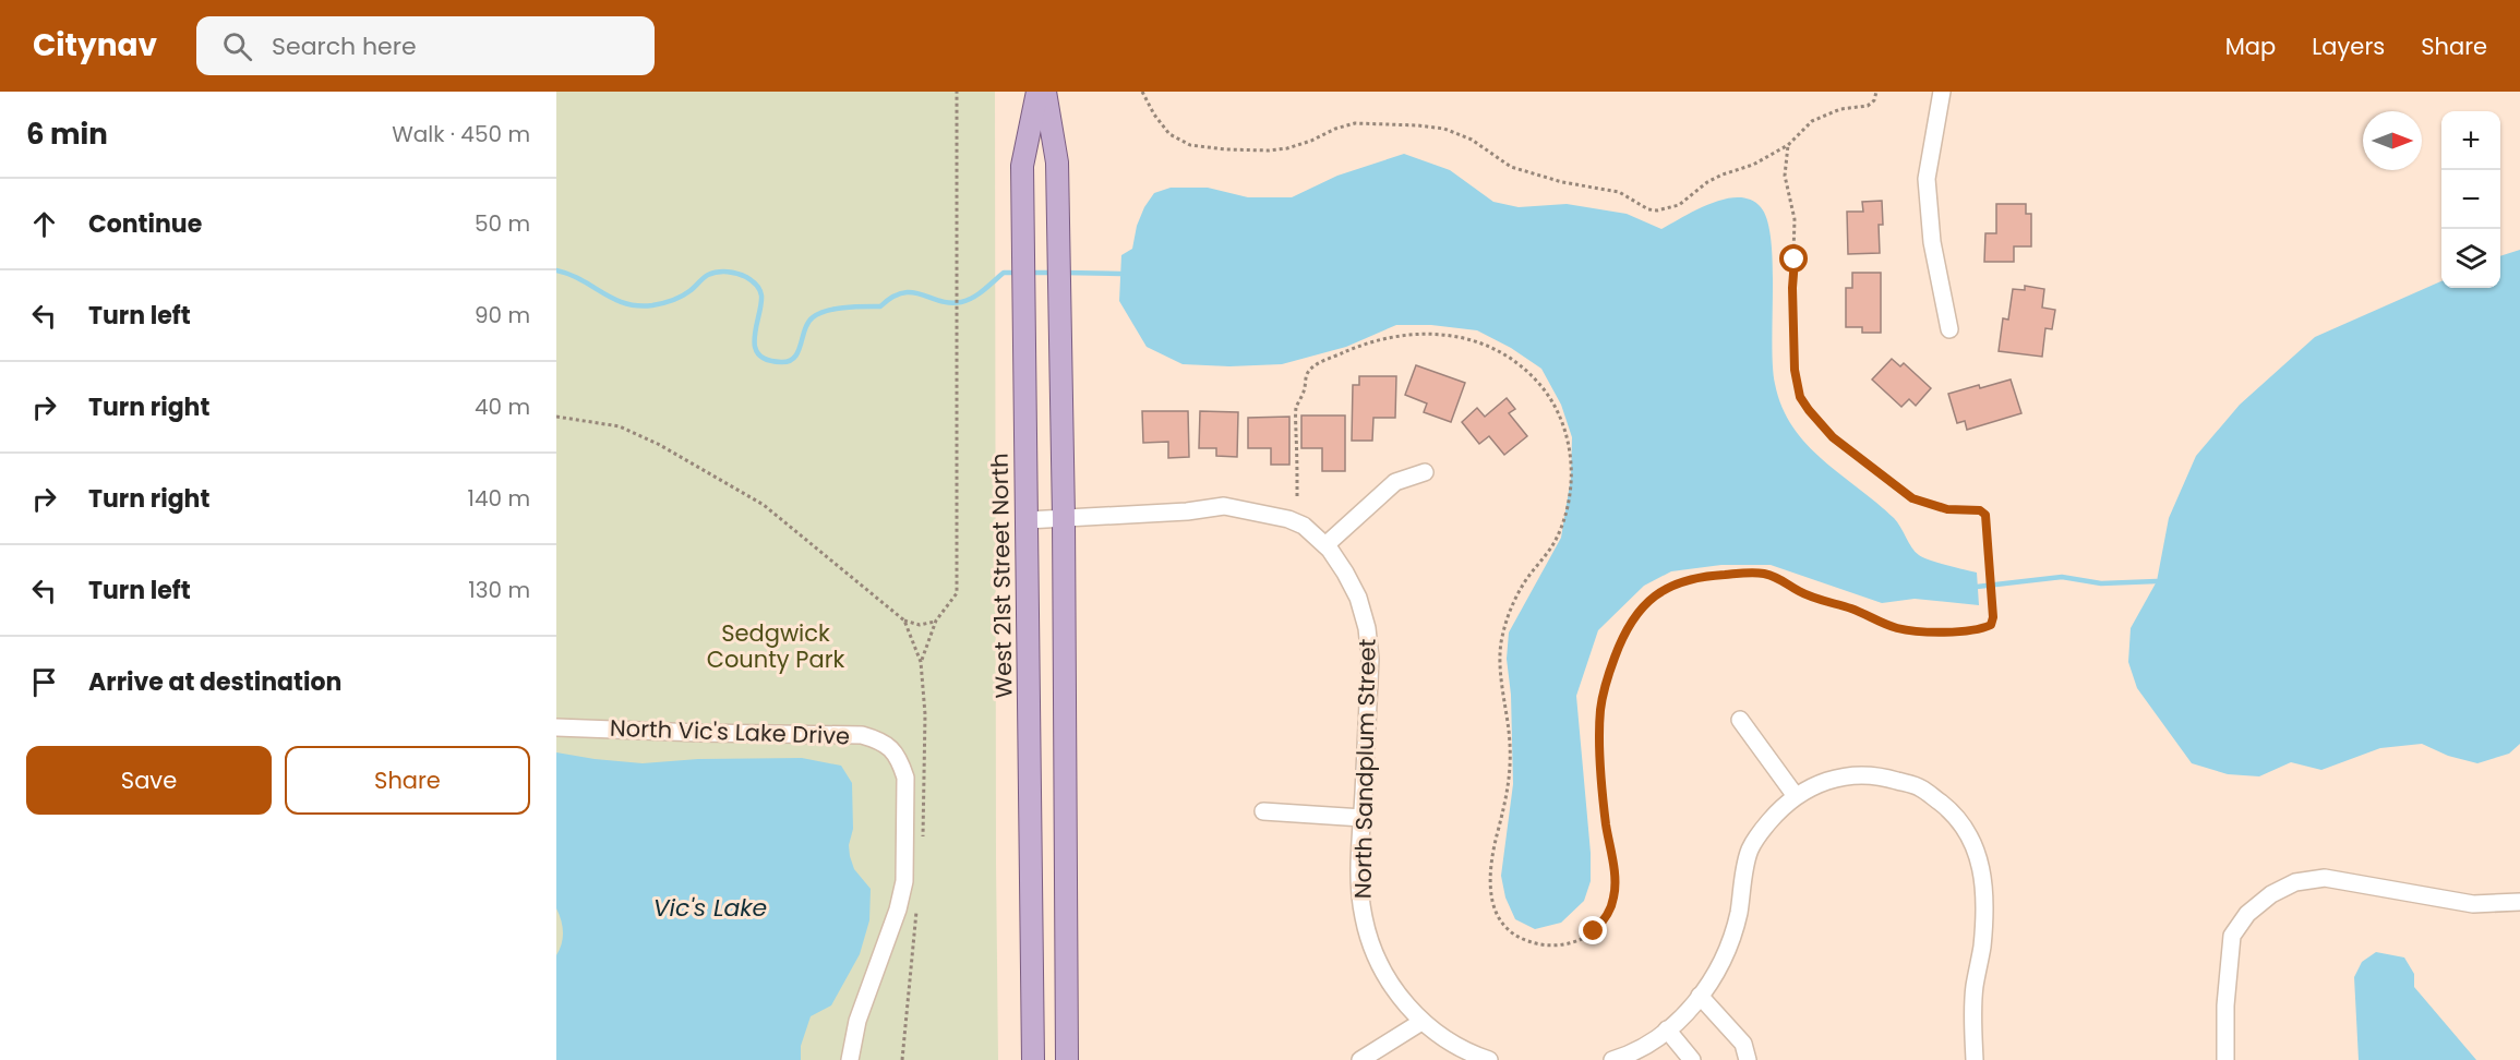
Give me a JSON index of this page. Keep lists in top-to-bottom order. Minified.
{"streets":{"main road":["West 21st Street North"],"street":["North Vic's Lake Drive","North Sandplum Street"]},"crossings":[["West 21st Street North","North Sandplum Street"]],"water":["Vic's Lake"],"parks":["Sedgwick County Park"],"north":"right","page":{"header":"Citynav","search":"Search here","nav":["Map","Layers","Share"],"heading":["6 min","Walk · 450 m"],"map_buttons":["+","−"],"list":[["Continue","50 m"],["Turn left","90 m"],["Turn right","40 m"],["Turn right","140 m"],["Turn left","130 m"],"Arrive at destination"],"buttons":["Save","Share"]}}
